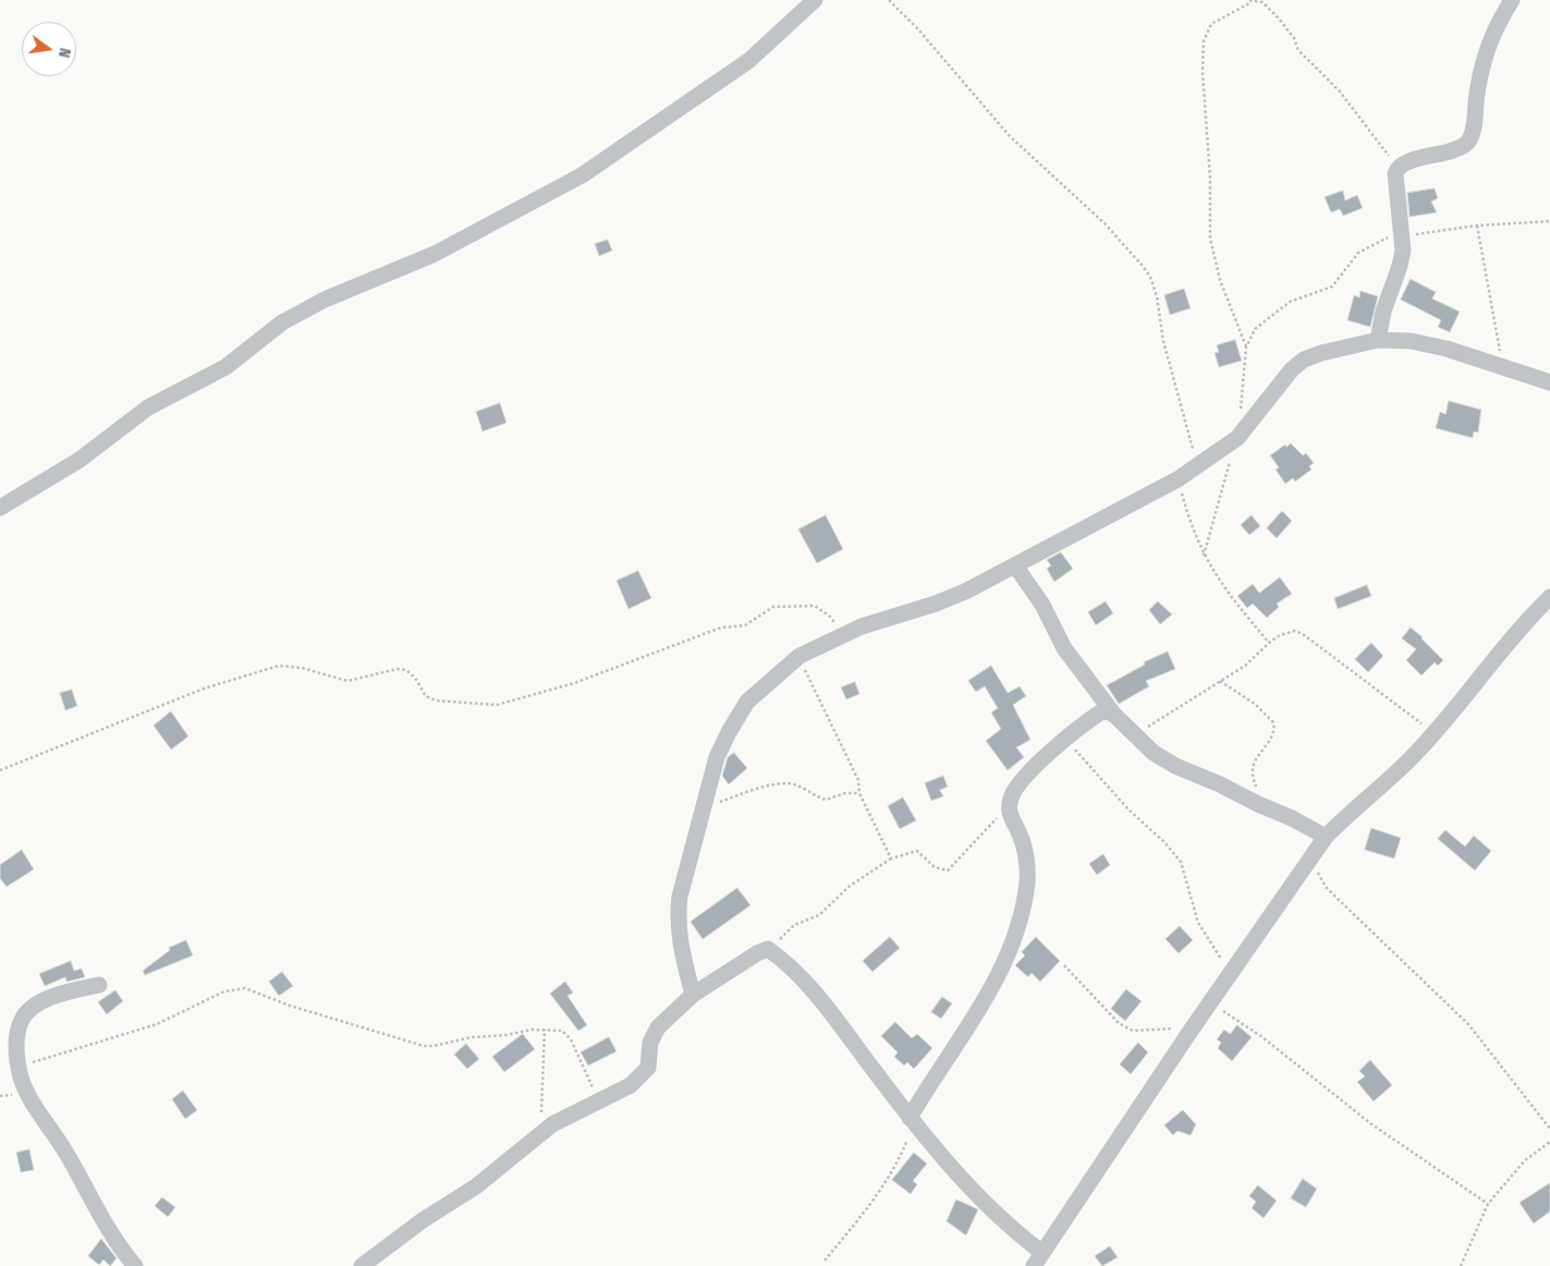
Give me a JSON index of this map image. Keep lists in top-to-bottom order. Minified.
{"north":"right"}
